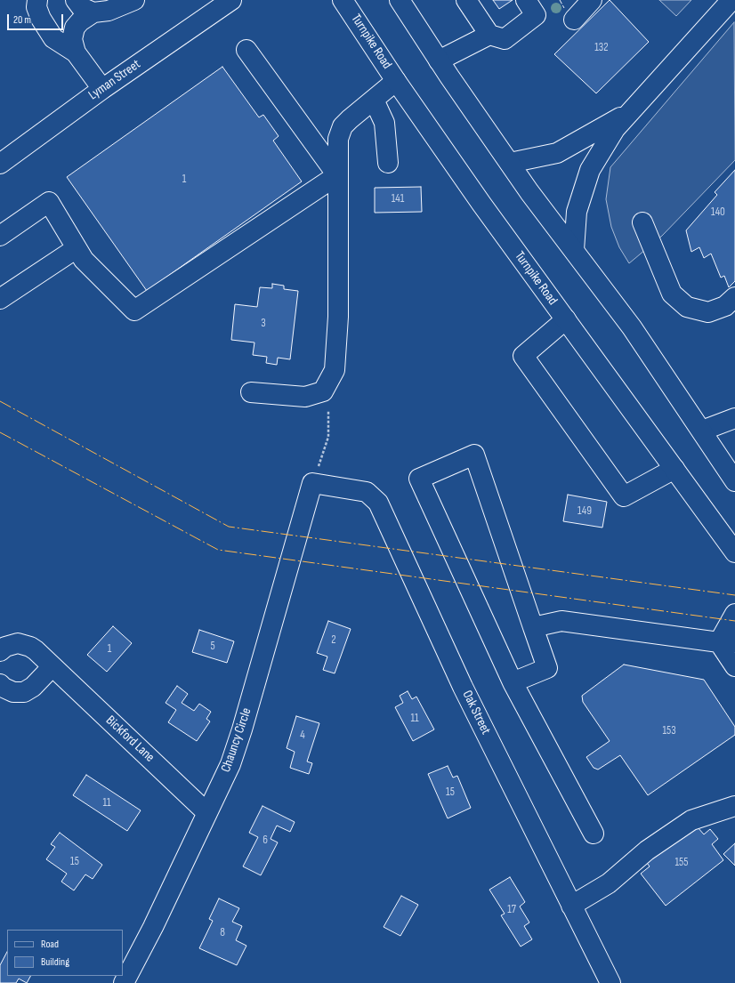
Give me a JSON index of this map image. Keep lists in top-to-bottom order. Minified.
{"streets":{"main road":["Turnpike Road","Lyman Street","Oak Street","Bickford Lane","Chauncy Circle"]},"crossings":[["Oak Street","Chauncy Circle"],["Bickford Lane","Chauncy Circle"]],"house_numbers":["132","1","141","140","3","149","2","5","1","11","153","4","15","11","6","15","155","17","8"],"legend":["Road","Building"],"scale_bar":"20 m"}
